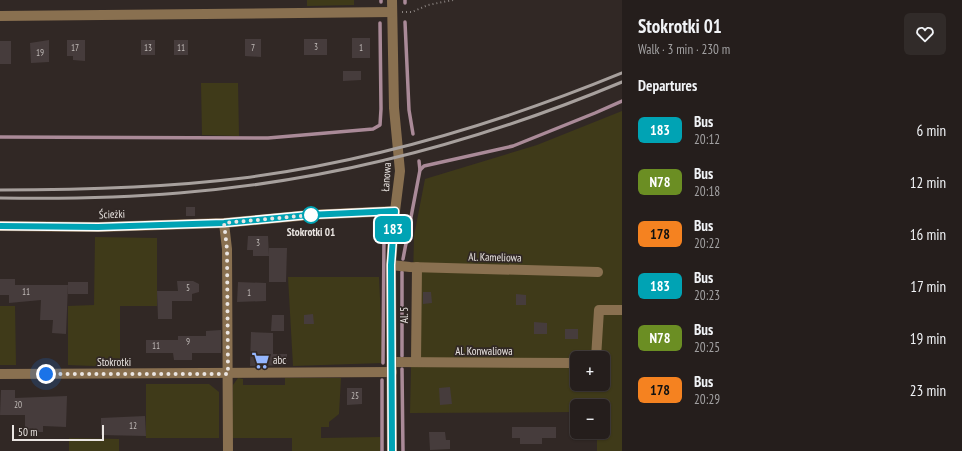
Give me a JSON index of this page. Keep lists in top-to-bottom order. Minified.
{"streets":{"street":["Łanowa","Ścieżki","Al. Kameliowa","Al. 5","Al. Konwaliowa","Stokrotki"]},"crossings":[["Łanowa","Ścieżki"],["Łanowa","Al. Kameliowa"],["Łanowa","Al. Konwaliowa"],["Łanowa","Stokrotki"],["Al. Kameliowa","Al. 5"],["Al. 5","Al. Konwaliowa"],["Al. Konwaliowa","Stokrotki"]],"places":{"other":["Stokrotki 01"],"supermarket":["abc"]},"lines":["bus line 183"],"house_numbers":["3","17","13","11","7","1","19","3","5","11","1","9","11","25","20","12"],"scale_bar":"50 m","page":{"on_map":"183","heading":[["Stokrotki 01","Walk · 3 min · 230 m"],"Departures"],"list":[{"mark":"183","name":"Bus","note":"20:12","value":"6 min"},{"mark":"N78","name":"Bus","note":"20:18","value":"12 min"},{"mark":"178","name":"Bus","note":"20:22","value":"16 min"},{"mark":"183","name":"Bus","note":"20:23","value":"17 min"},{"mark":"N78","name":"Bus","note":"20:25","value":"19 min"},{"mark":"178","name":"Bus","note":"20:29","value":"23 min"}],"map_buttons":["+","−"],"scale":"50 m"}}
